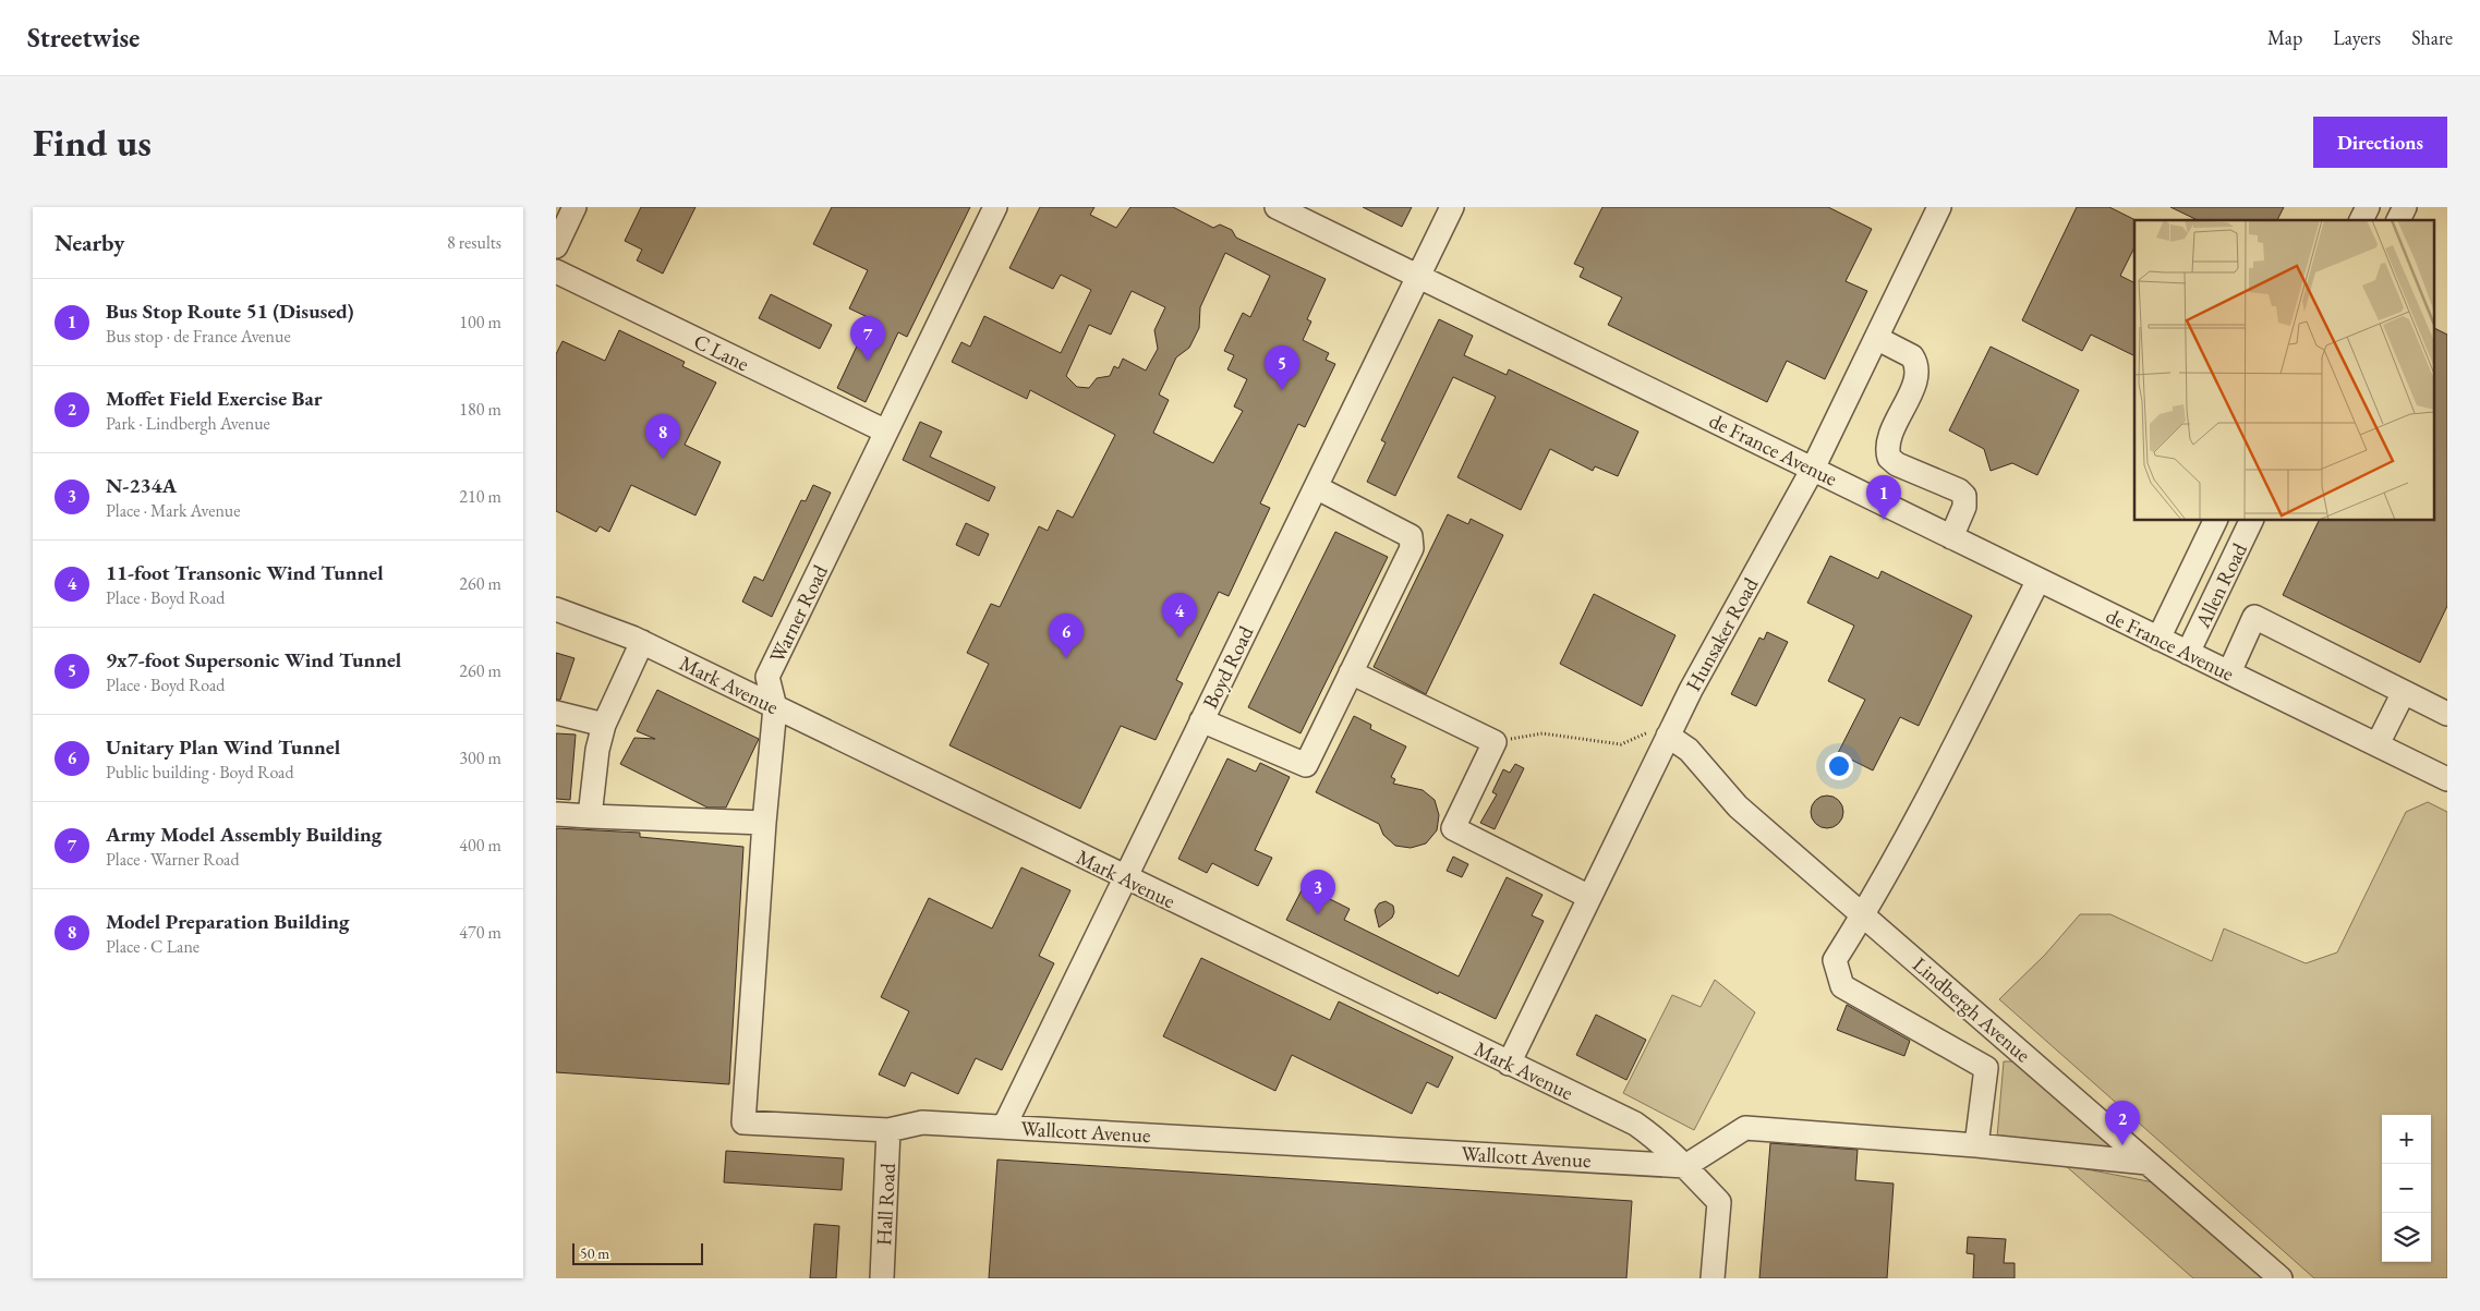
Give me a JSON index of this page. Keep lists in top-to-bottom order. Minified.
{"streets":{"street":["C Lane","de France Avenue","Allen Road","Warner Road","Hunsaker Road","Boyd Road","Mark Avenue","Lindbergh Avenue","Wallcott Avenue","Hall Road"]},"crossings":[["C Lane","Warner Road"],["de France Avenue","Allen Road"],["de France Avenue","Hunsaker Road"],["de France Avenue","Boyd Road"],["Warner Road","Mark Avenue"],["Warner Road","Wallcott Avenue"],["Hunsaker Road","Mark Avenue"],["Hunsaker Road","Lindbergh Avenue"],["Boyd Road","Mark Avenue"],["Boyd Road","Wallcott Avenue"],["Mark Avenue","Wallcott Avenue"],["Wallcott Avenue","Hall Road"]],"scale_bar":"50 m","page":{"header":"Streetwise","nav":["Map","Layers","Share"],"buttons":"Directions","title":"Find us","heading":["Nearby","8 results"],"list":[{"mark":"1","name":"Bus Stop Route 51 (Disused)","note":"Bus stop · de France Avenue","value":"100 m"},{"mark":"2","name":"Moffet Field Exercise Bar","note":"Park · Lindbergh Avenue","value":"180 m"},{"mark":"3","name":"N-234A","note":"Place · Mark Avenue","value":"210 m"},{"mark":"4","name":"11-foot Transonic Wind Tunnel","note":"Place · Boyd Road","value":"260 m"},{"mark":"5","name":"9x7-foot Supersonic Wind Tunnel","note":"Place · Boyd Road","value":"260 m"},{"mark":"6","name":"Unitary Plan Wind Tunnel","note":"Public building · Boyd Road","value":"300 m"},{"mark":"7","name":"Army Model Assembly Building","note":"Place · Warner Road","value":"400 m"},{"mark":"8","name":"Model Preparation Building","note":"Place · C Lane","value":"470 m"}],"pins":["7","5","8","1","4","6","3","2"],"map_buttons":["+","−"],"scale":"50 m"}}
